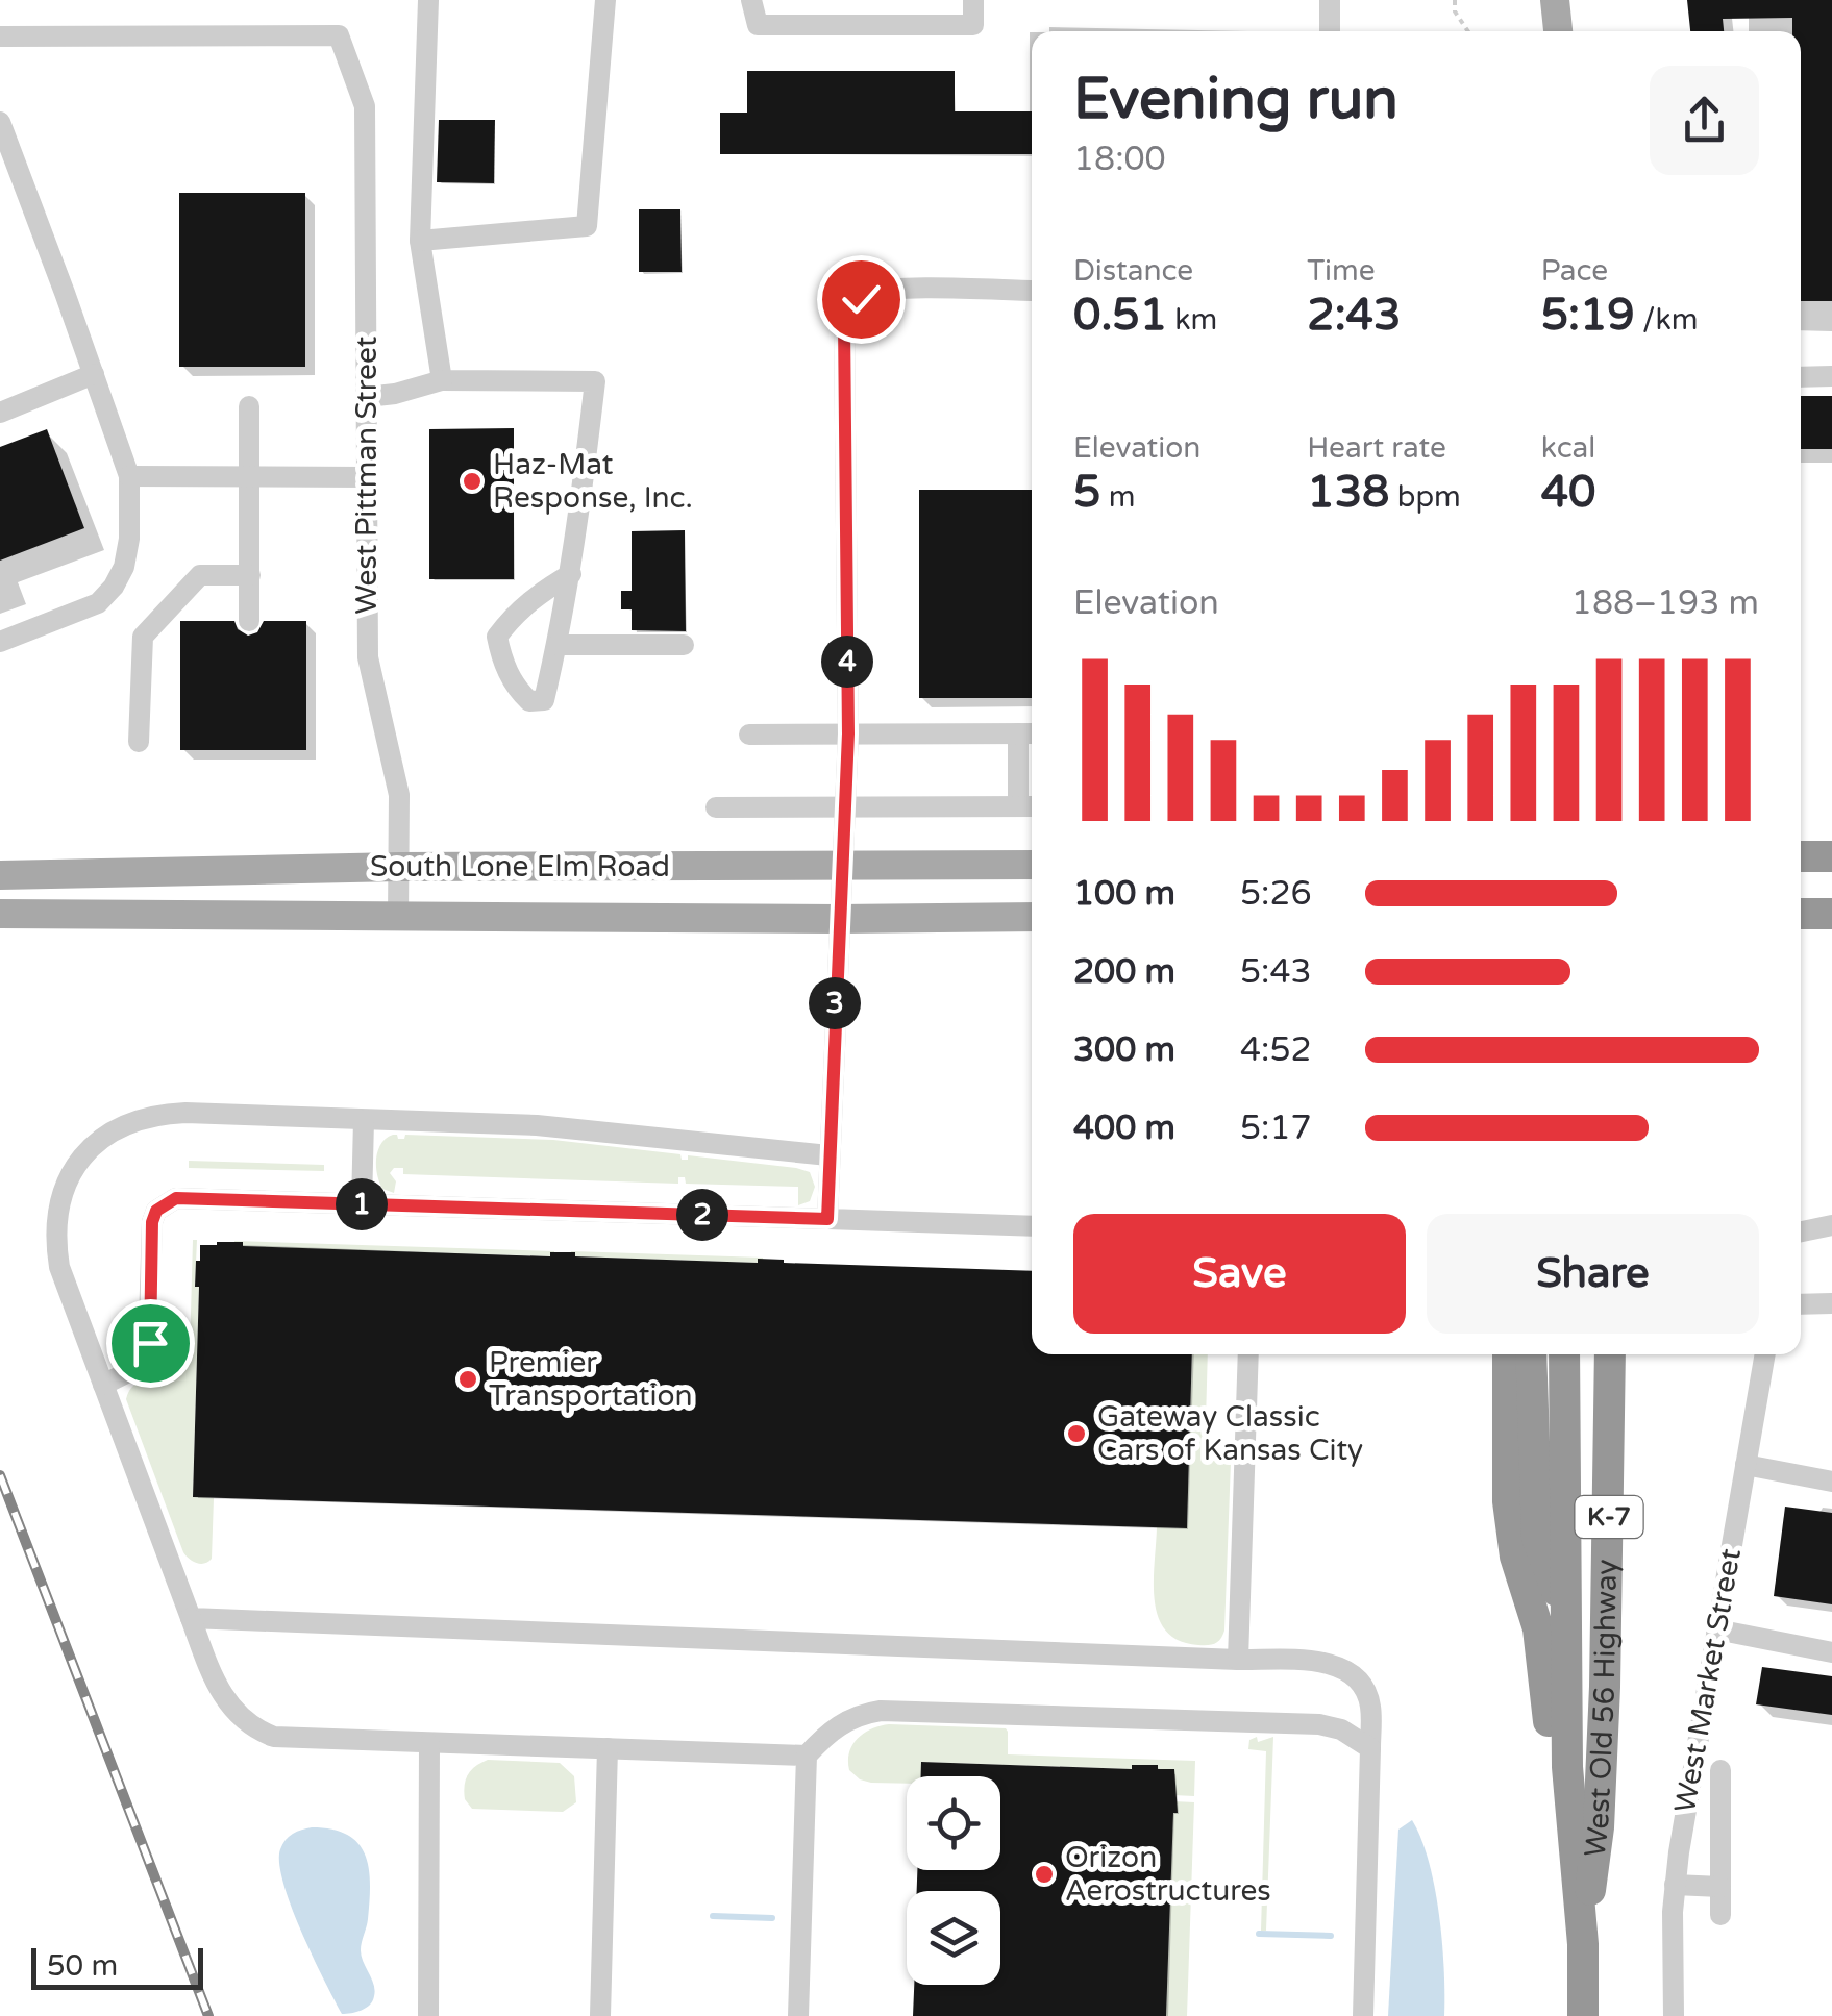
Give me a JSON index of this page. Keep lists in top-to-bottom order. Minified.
{"streets":{"highway":["K-7","West Old 56 Highway"],"main road":["South Lone Elm Road"],"street":["West Pittman Street","West Market Street"]},"crossings":[["West Pittman Street","South Lone Elm Road"]],"places":["Haz-Mat Response, Inc.","Premier Transportation","Gateway Classic Cars of Kansas City","Orizon Aerostructures"],"scale_bar":"50 m","page":{"heading":["Evening run","18:00"],"stats":[["Distance","0.51 km"],["Time","2:43"],["Pace","5:19 /km"],["Elevation","5 m"],["Heart rate","138 bpm"],["kcal","40"]],"chart":["Elevation","188–193 m"],"pins":["4","3","1","2"],"list":[{"name":"100 m","note":"5:26"},{"name":"200 m","note":"5:43"},{"name":"300 m","note":"4:52"},{"name":"400 m","note":"5:17"}],"buttons":["Save","Share"],"scale":"50 m"}}
